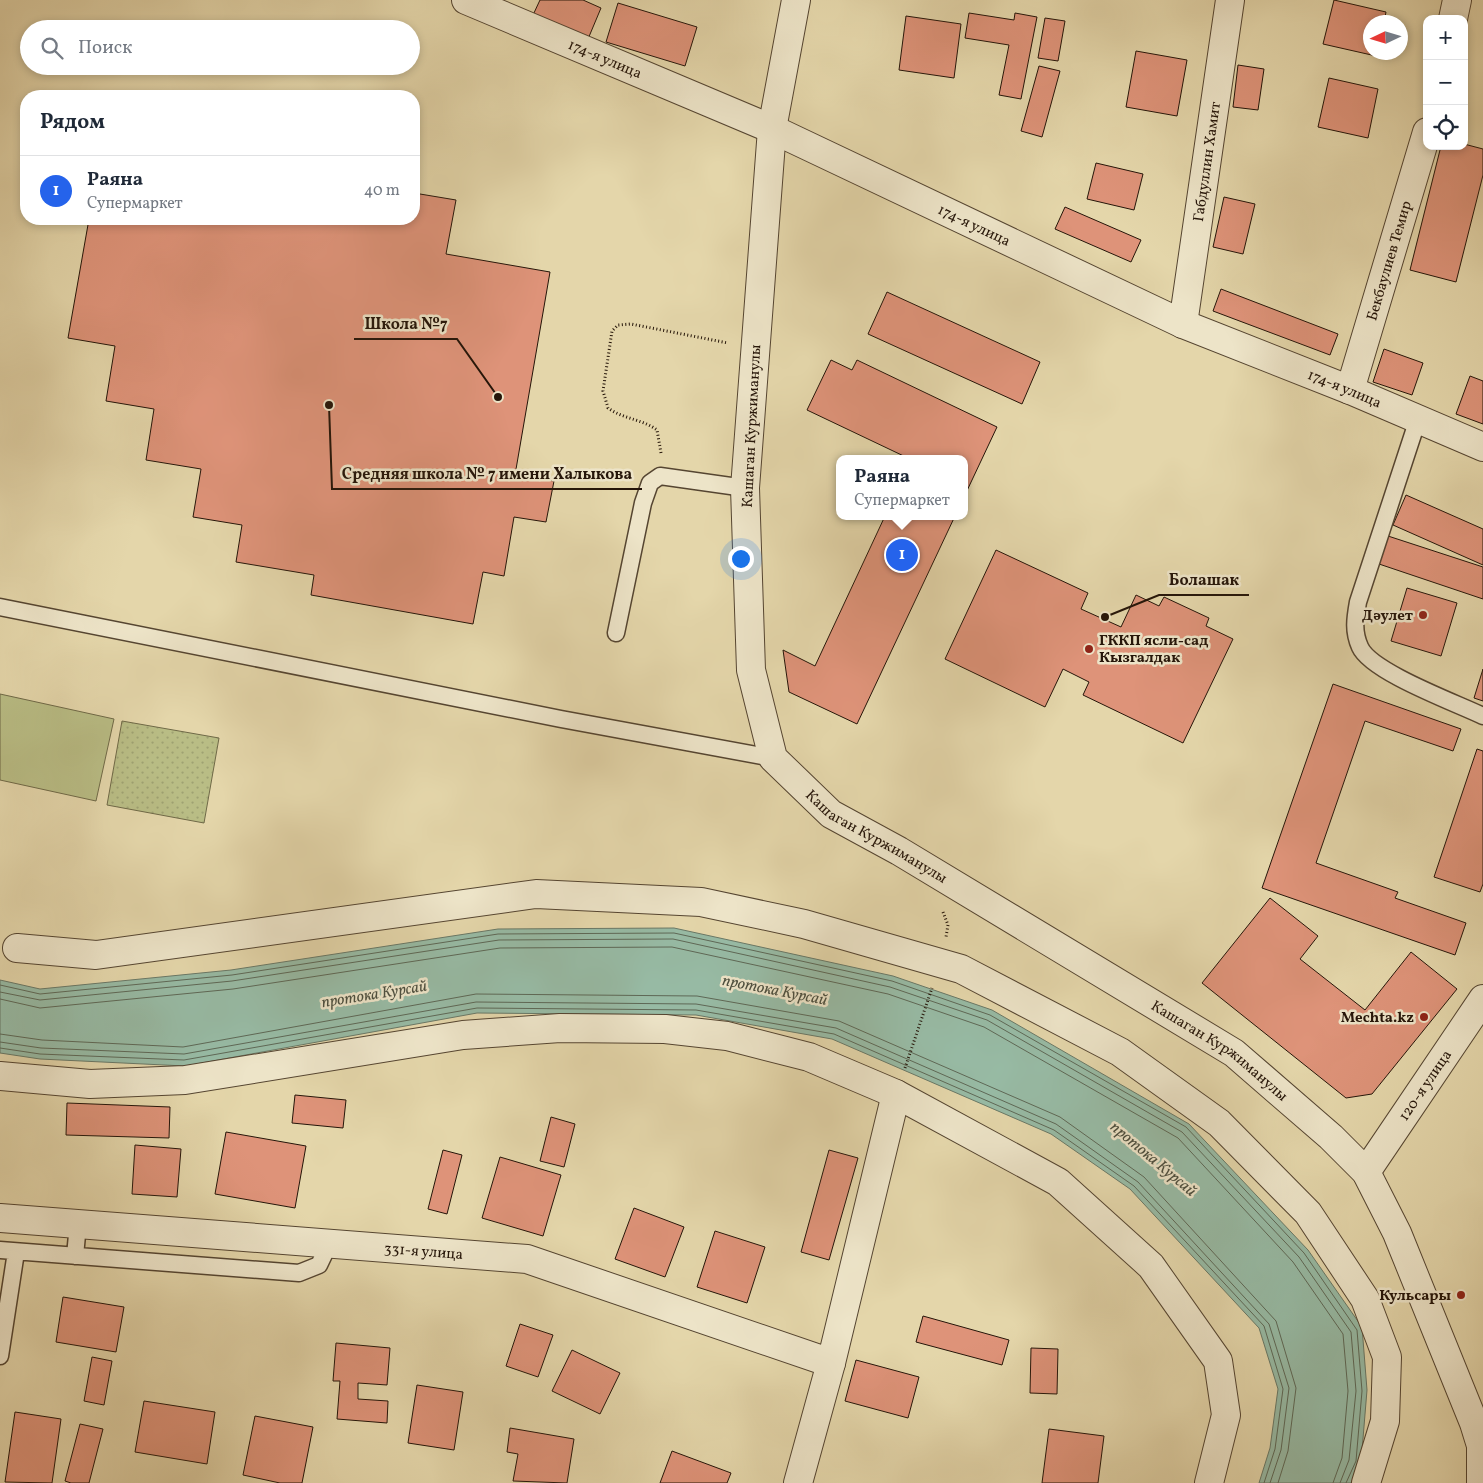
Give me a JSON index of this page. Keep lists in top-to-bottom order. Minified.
{"streets":{"street":["174-я улица","Габдуллин Хамит","Бекбаулиев Темир","Кашаган Куржиманулы","120-я улица","331-я улица"]},"crossings":[["174-я улица","Габдуллин Хамит"],["174-я улица","Бекбаулиев Темир"],["174-я улица","Кашаган Куржиманулы"],["Кашаган Куржиманулы","120-я улица"]],"water":["протока Курсай"],"places":["Школа №7","Средняя школа № 7 имени Халыкова","Дәулет","Болашак","ГККП ясли-сад Кызгалдак","Mechta.kz","Кульсары"],"north":"left","page":{"map_buttons":["+","−"],"search":"Поиск","heading":"Рядом","list":[{"mark":"1","name":"Раяна","note":"Супермаркет","value":"40 m"}],"popup":["Раяна","Супермаркет"],"pins":"1"}}
